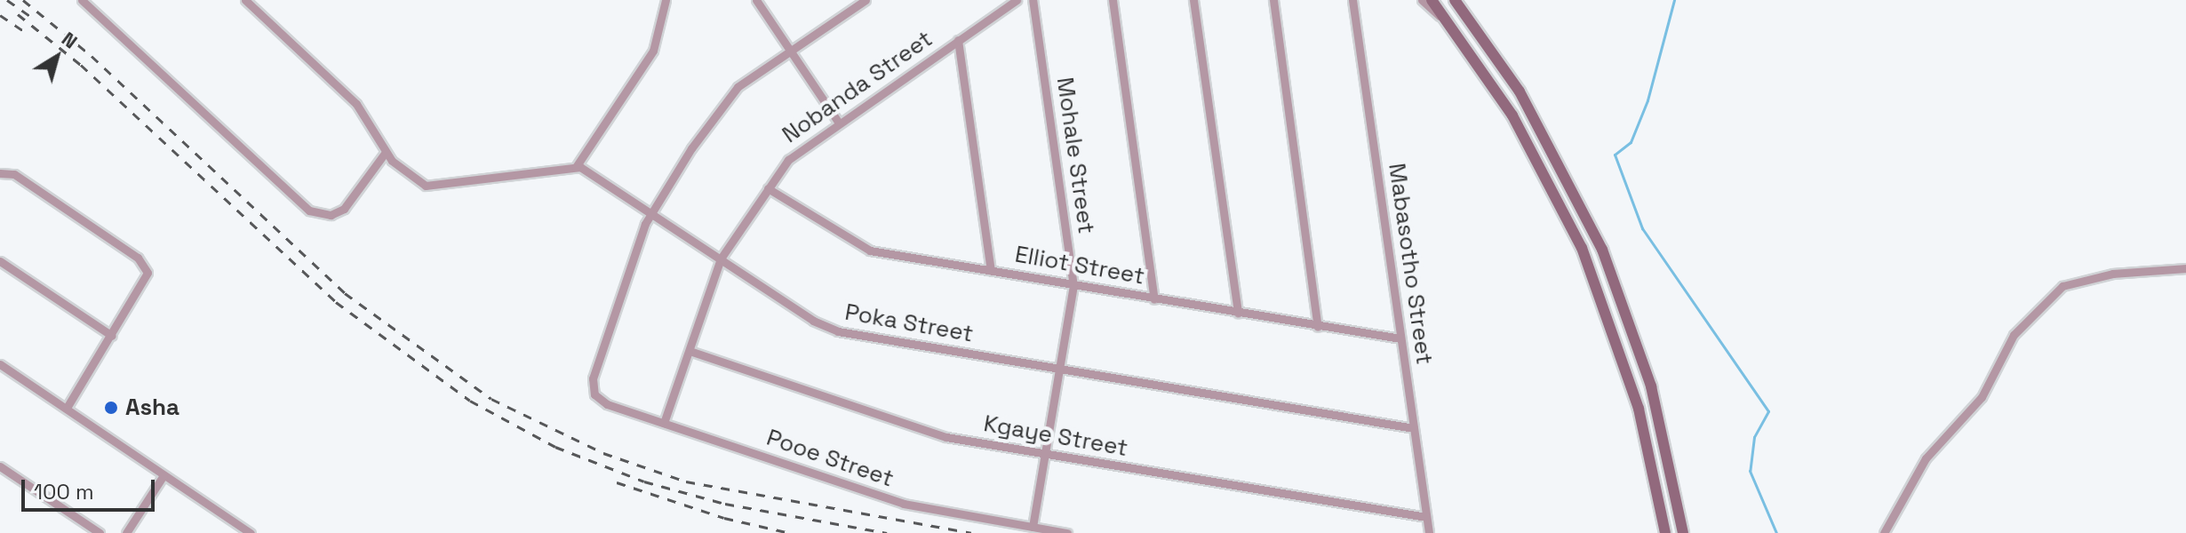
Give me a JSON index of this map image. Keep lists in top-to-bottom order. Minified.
{"streets":{"street":["Nobanda Street","Mohale Street","Mabasotho Street","Elliot Street","Poka Street","Kgaye Street","Pooe Street"]},"crossings":[["Nobanda Street","Elliot Street"],["Nobanda Street","Poka Street"],["Nobanda Street","Kgaye Street"],["Nobanda Street","Pooe Street"],["Mohale Street","Elliot Street"],["Mohale Street","Poka Street"],["Mohale Street","Kgaye Street"],["Mohale Street","Pooe Street"],["Mabasotho Street","Elliot Street"],["Mabasotho Street","Poka Street"],["Mabasotho Street","Kgaye Street"],["Poka Street","Pooe Street"]],"places":["Asha"],"scale_bar":"100 m","north":"top right"}
